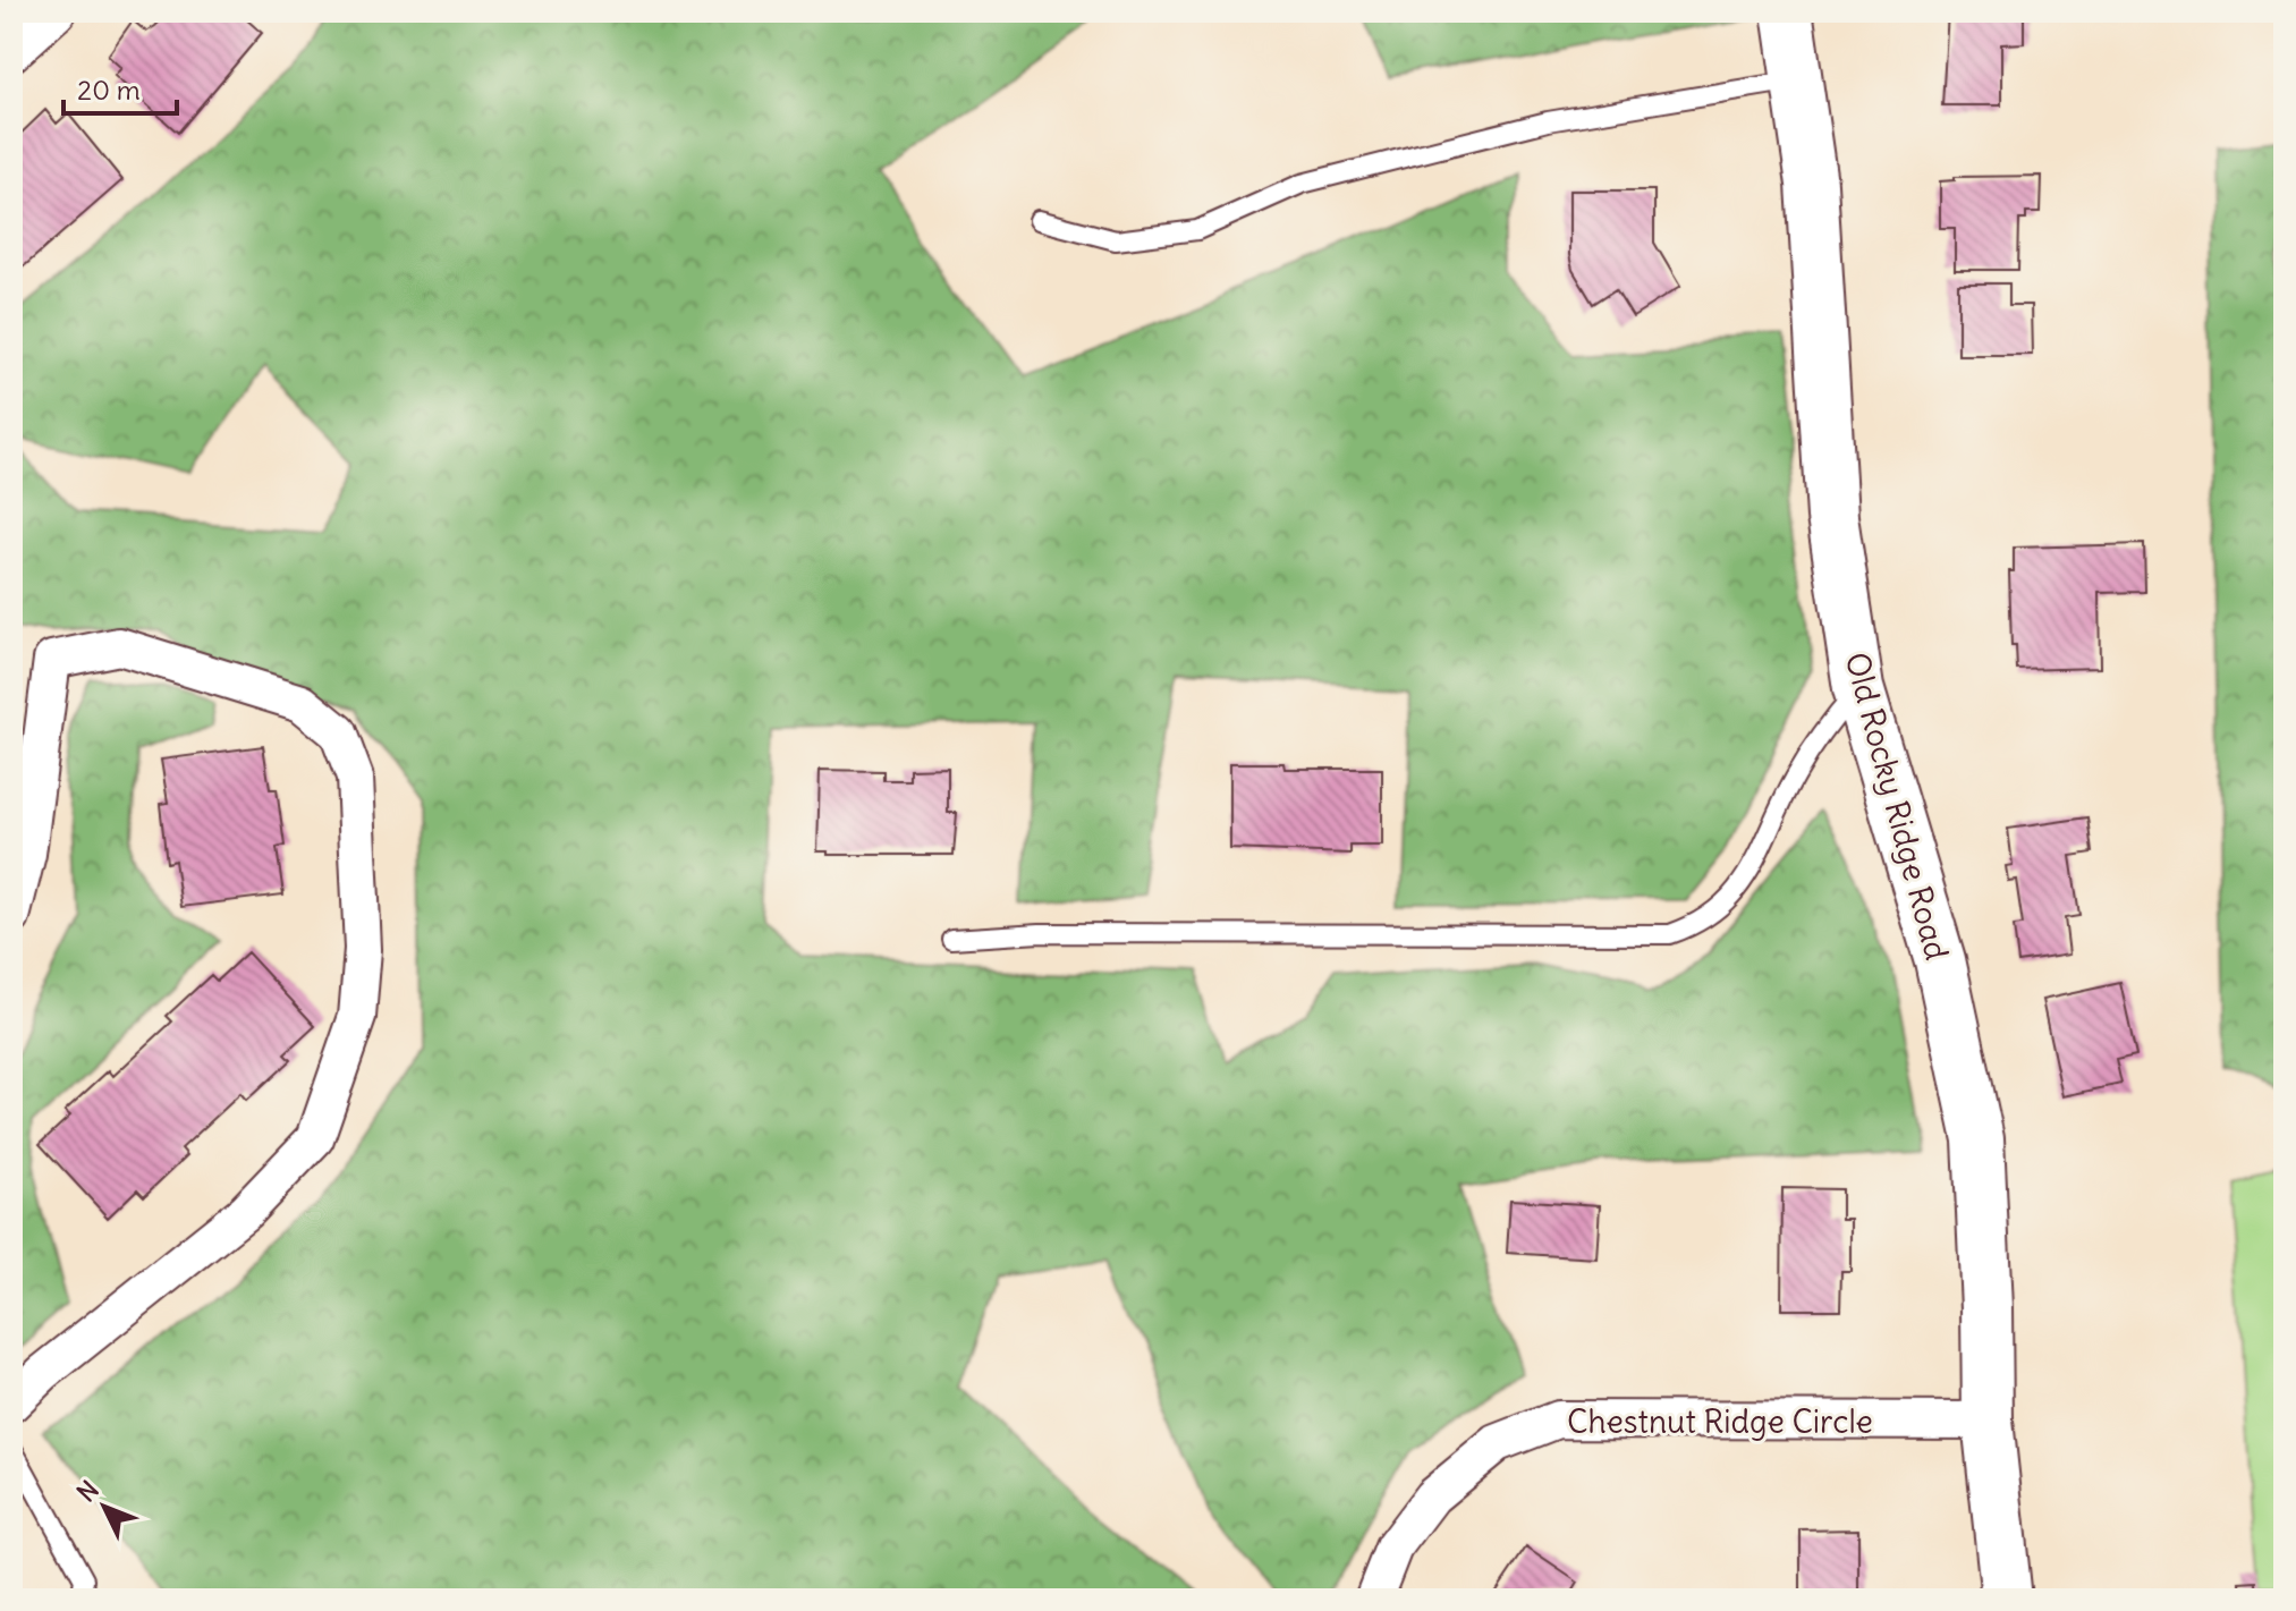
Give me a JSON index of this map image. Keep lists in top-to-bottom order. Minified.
{"streets":{"street":["Old Rocky Ridge Road","Chestnut Ridge Circle"]},"crossings":[["Old Rocky Ridge Road","Chestnut Ridge Circle"]],"scale_bar":"20 m","north":"top left"}
